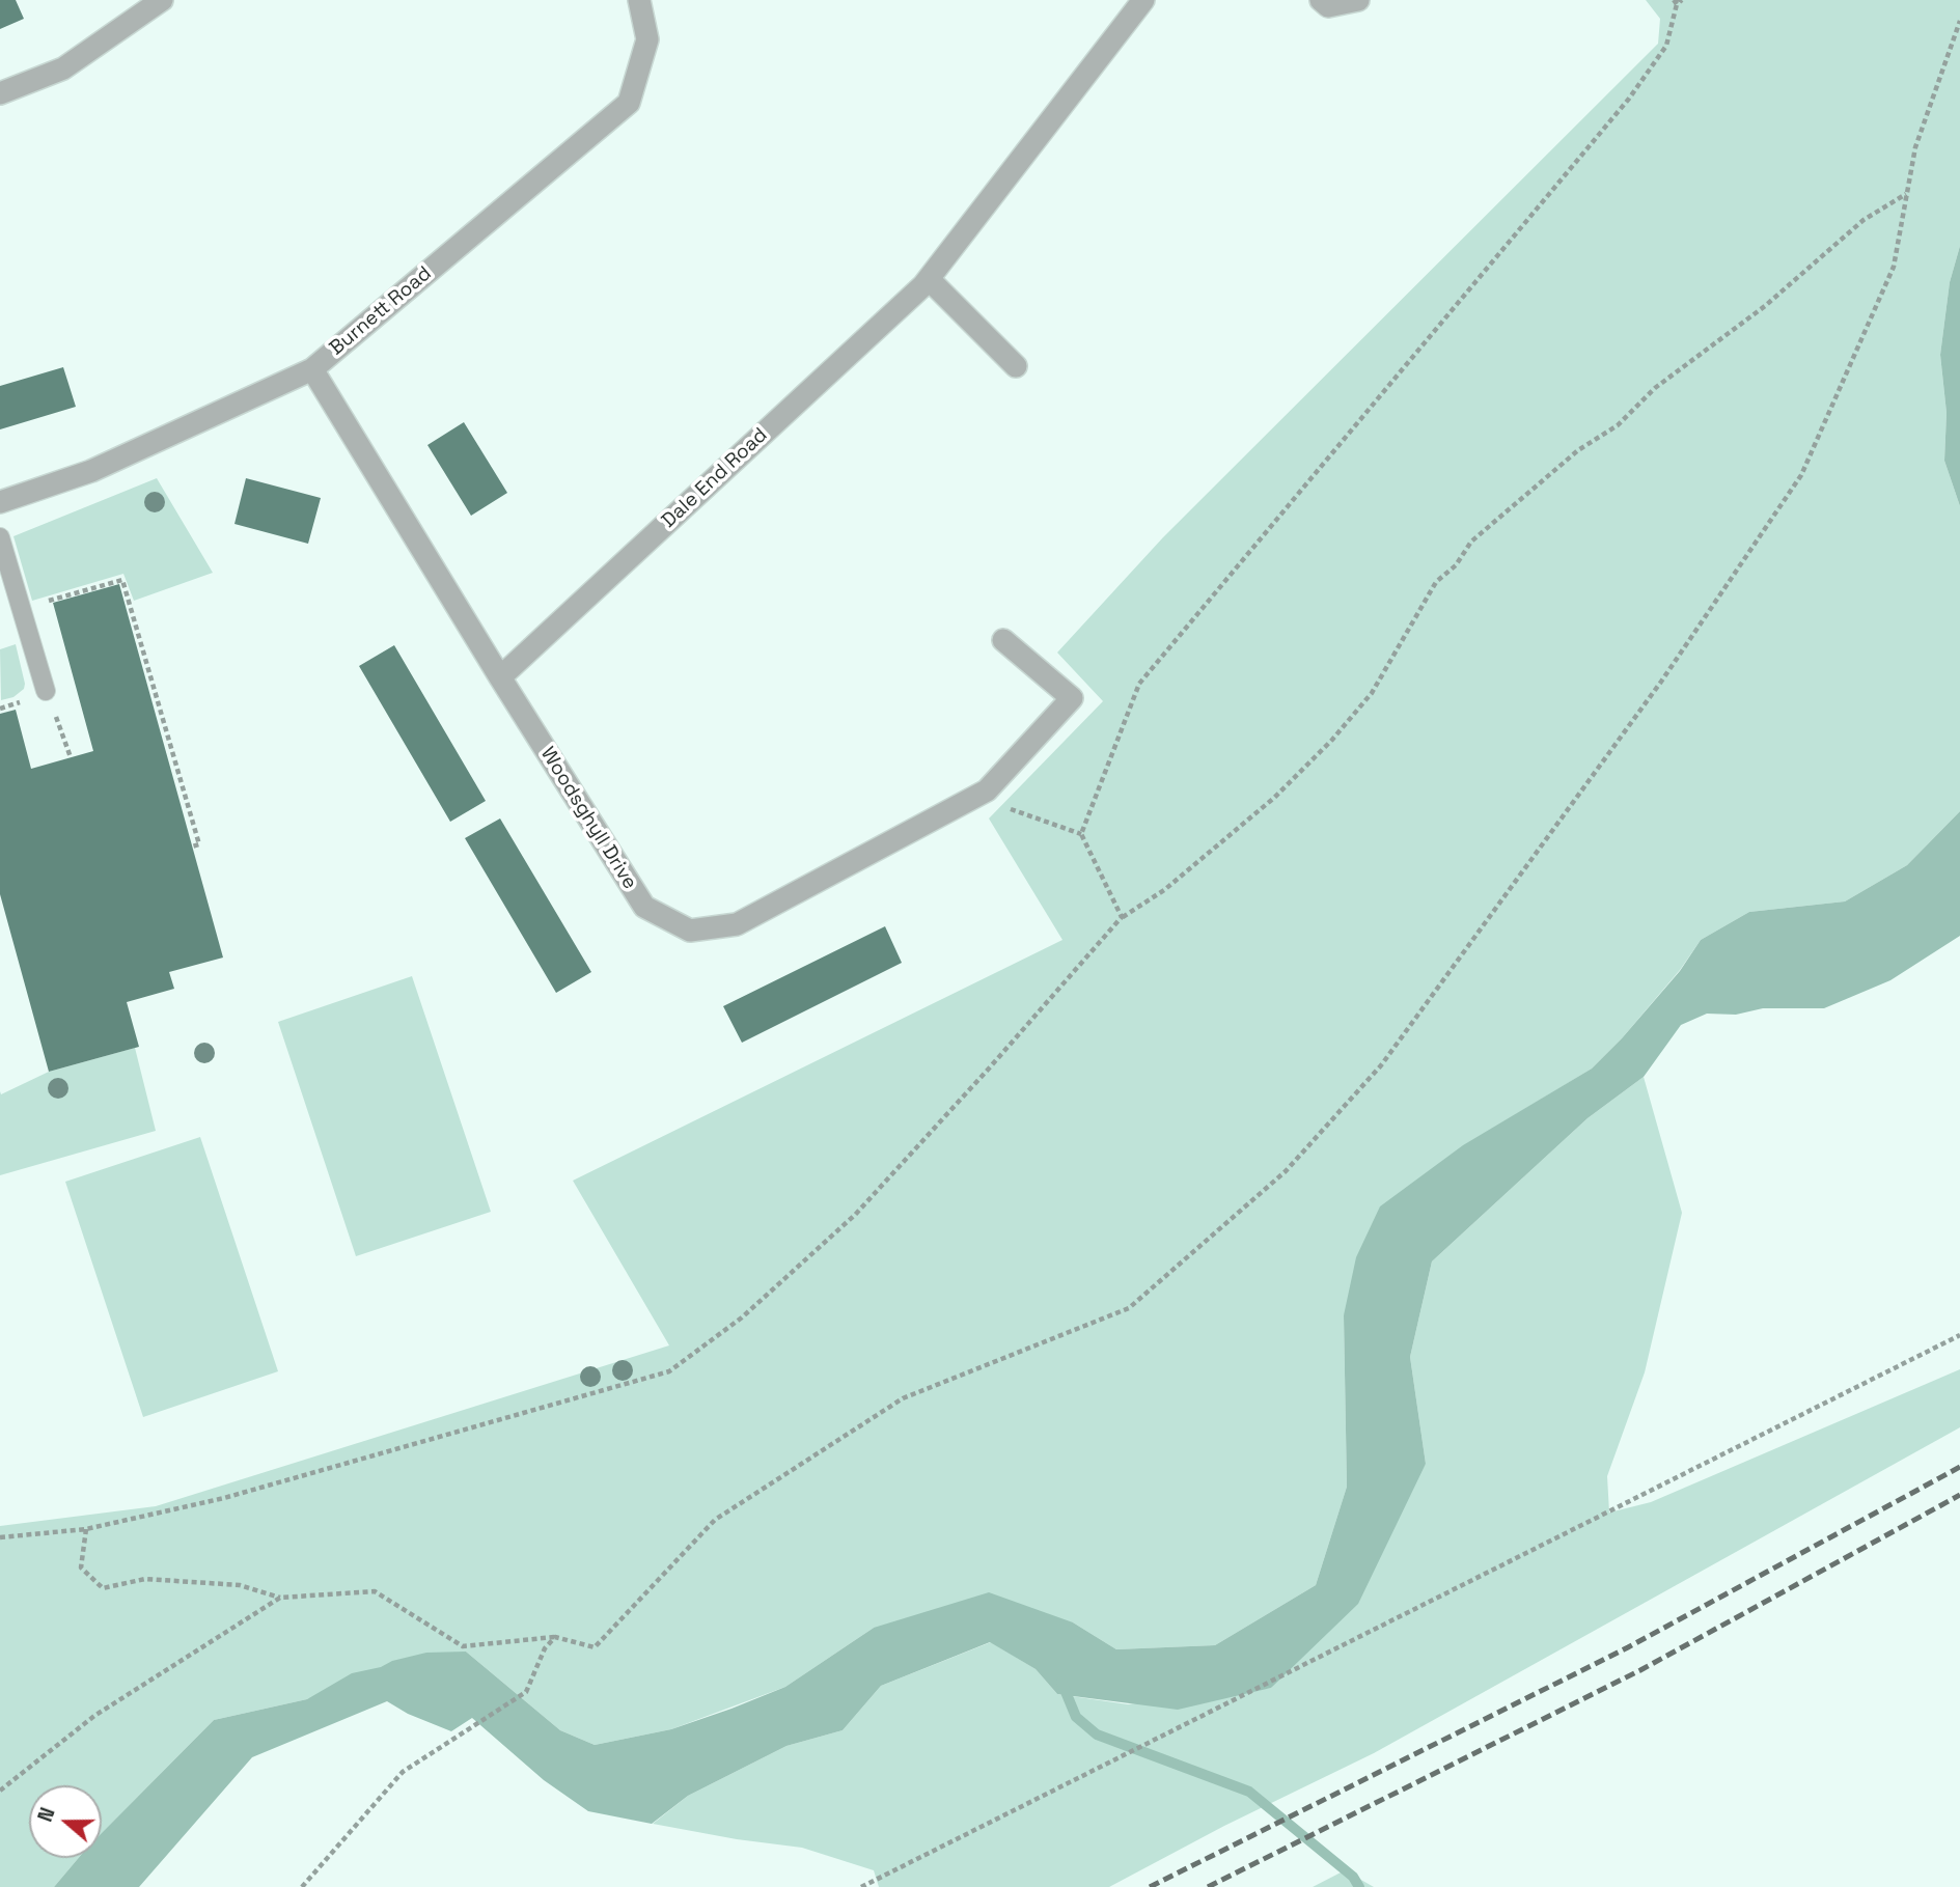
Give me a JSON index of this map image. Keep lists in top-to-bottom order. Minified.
{"streets":{"street":["Burnett Road","Dale End Road","Woodsghyll Drive"]},"crossings":[["Burnett Road","Woodsghyll Drive"],["Dale End Road","Woodsghyll Drive"]],"north":"left"}
